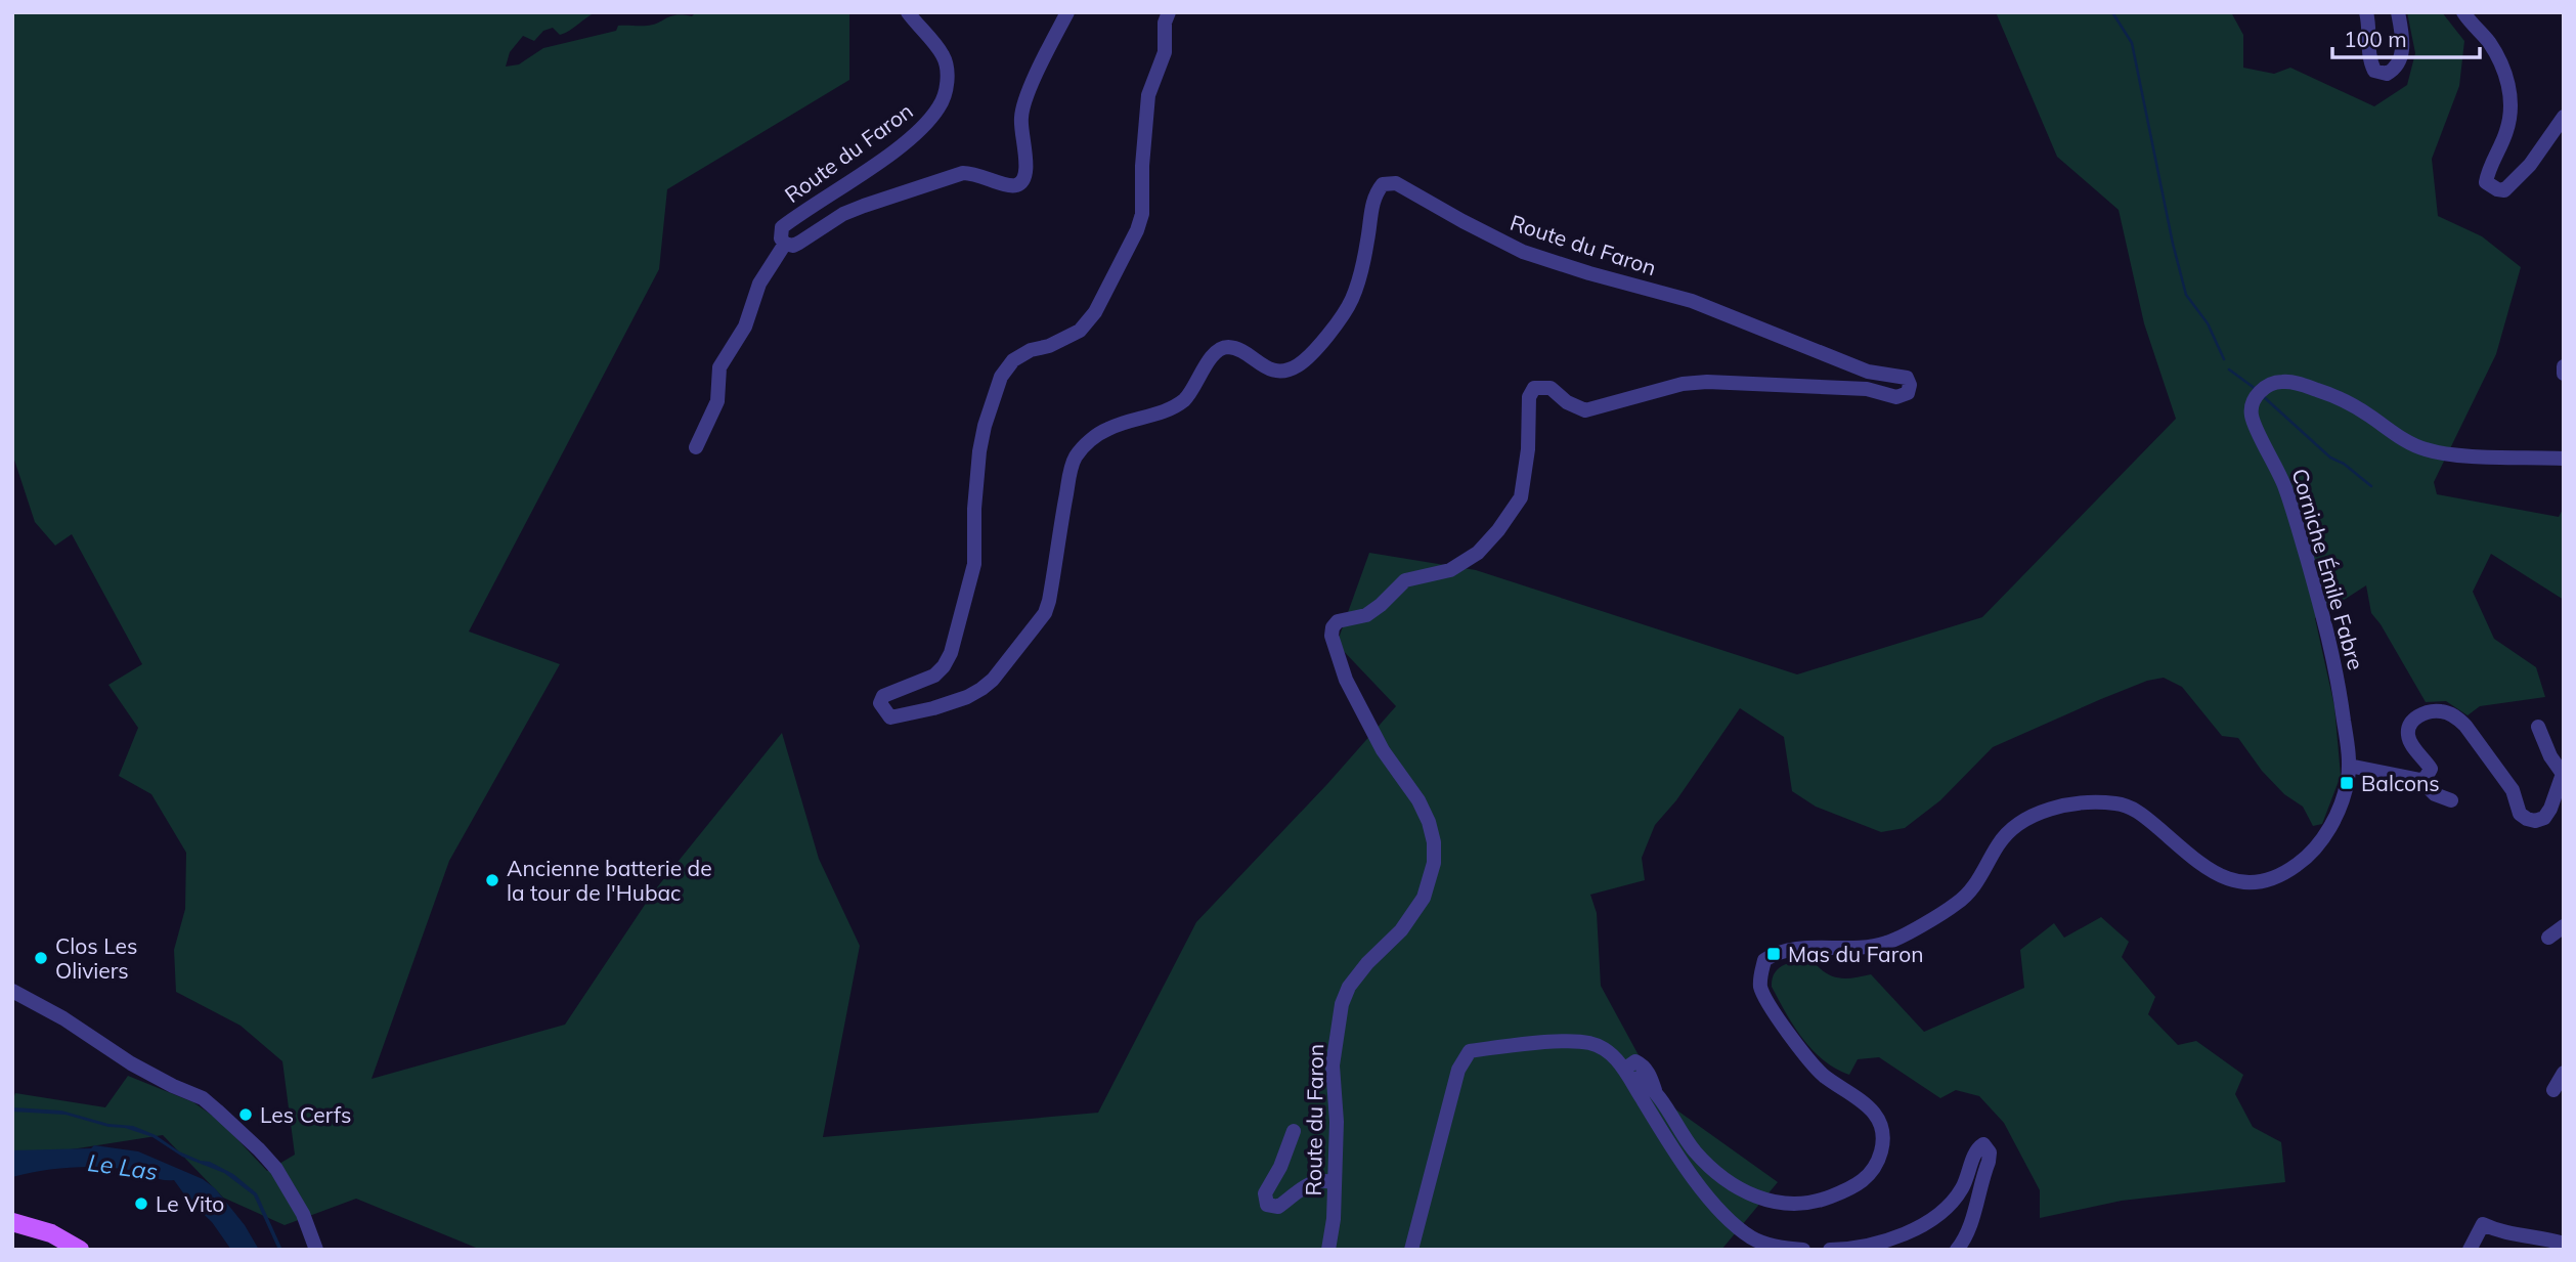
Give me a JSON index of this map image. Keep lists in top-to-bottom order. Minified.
{"streets":{"street":["Route du Faron","Corniche Émile Fabre"]},"water":["Le Las"],"places":{"transit":["Balcons","Mas du Faron"],"other":["Ancienne batterie de la tour de l'Hubac","Clos Les Oliviers","Les Cerfs","Le Vito"]},"scale_bar":"100 m"}
